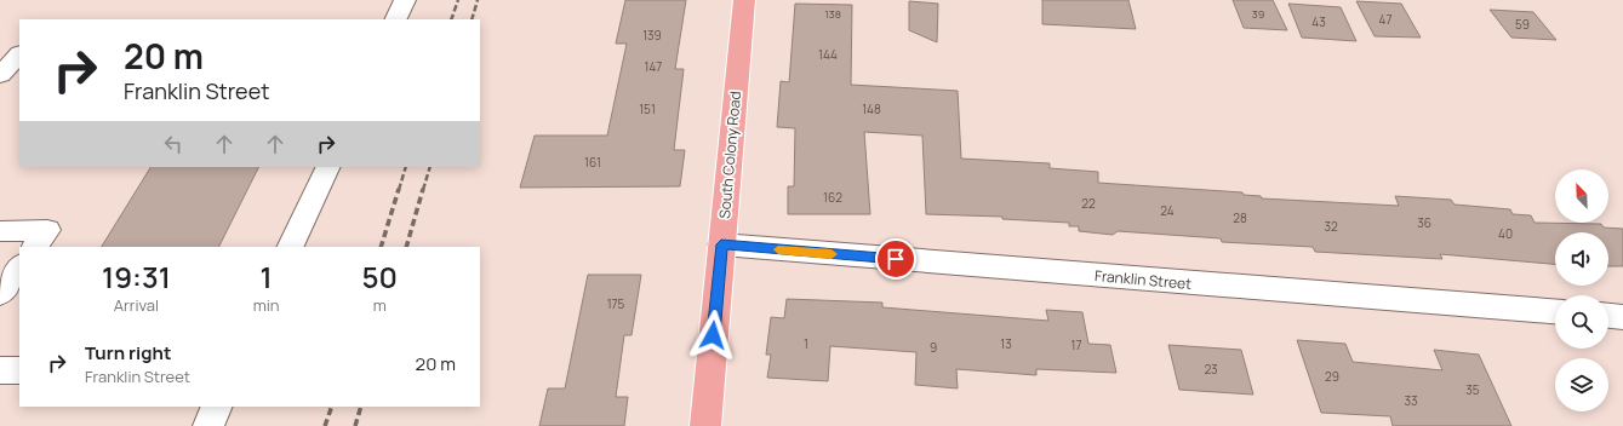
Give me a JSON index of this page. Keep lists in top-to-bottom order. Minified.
{"streets":{"main road":["South Colony Road"],"street":["Franklin Street"]},"crossings":[["South Colony Road","Franklin Street"]],"house_numbers":["138","39","47","43","59","139","144","147","151","148","161","162","22","24","28","36","32","40","175","1","13","17","9","23","29","35","33"],"north":"top left","page":{"turn":["20 m","Franklin Street"],"eta":["19:31","Arrival","1","min","50","m"],"list":[{"name":"Turn right","note":"Franklin Street","value":"20 m"}]}}
